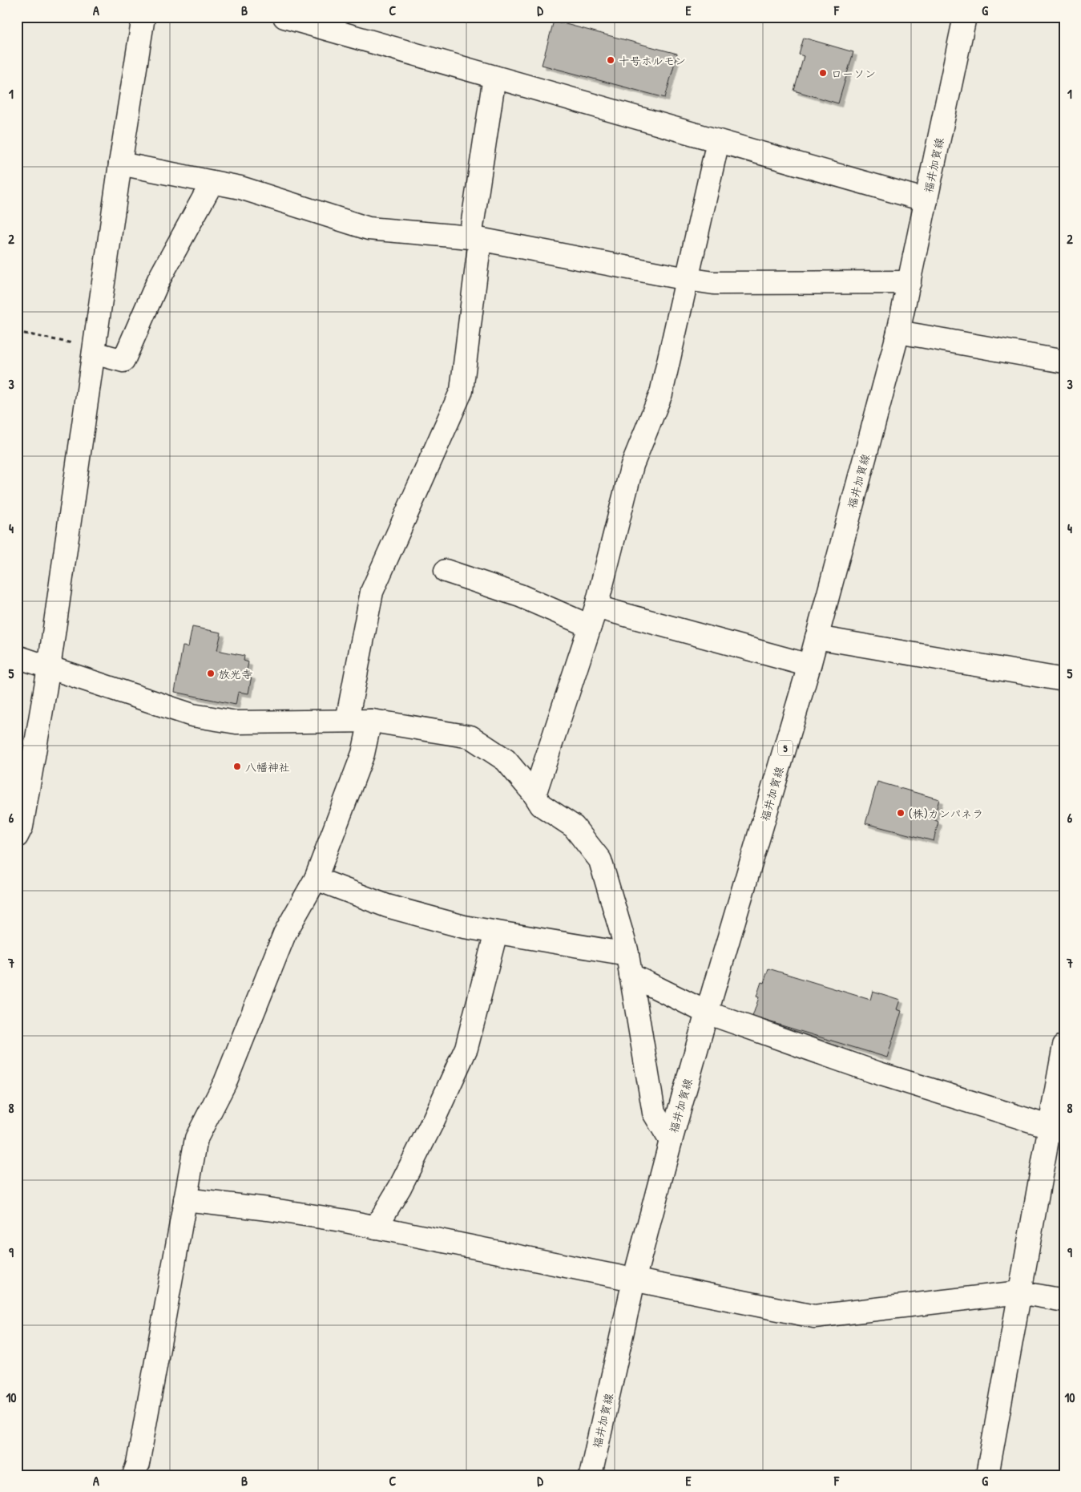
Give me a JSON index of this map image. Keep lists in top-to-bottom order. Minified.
{"streets":{"street":["福井加賀線","5"]},"places":["十号ホルモン","ローソン","放光寺","八幡神社","(株)カンパネラ"],"grid":{"columns":["A","B","C","D","E","F","G"],"rows":["1","2","3","4","5","6","7","8","9","10"]}}
